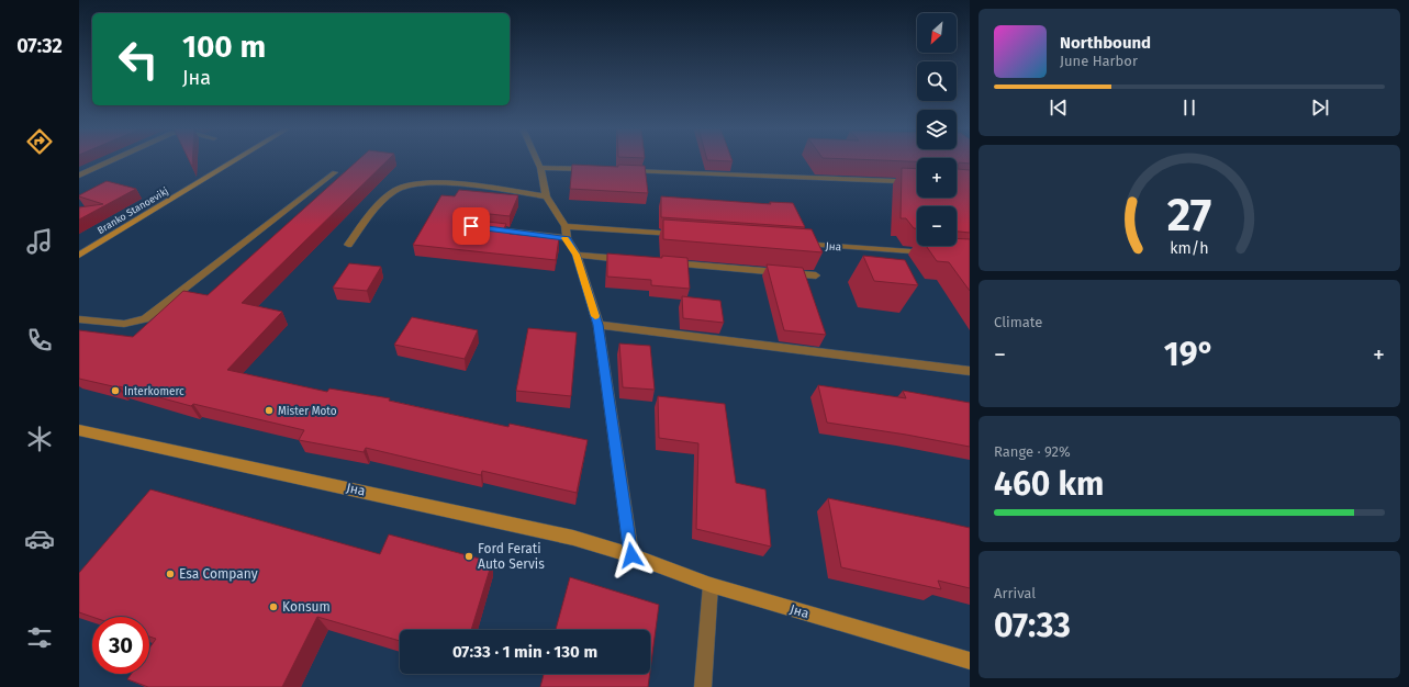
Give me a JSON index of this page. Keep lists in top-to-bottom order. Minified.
{"streets":{"street":["Branko Stanoevikj","Јна"]},"places":["Interkomerc","Mister Moto","Ford Ferati Auto Servis","Esa Company","Konsum"],"north":"bottom left","page":{"tabs":"07:32","map_buttons":["+","−"],"turn":["100 m","Јна"],"song":["Northbound","June Harbor"],"tile":["Climate",["Range · 92%","460 km"],["Arrival","07:33"]],"heat":["−","19°","+"],"limit":"30","trip":"07:33 · 1 min · 130 m","gauge":["27","km/h"]}}
